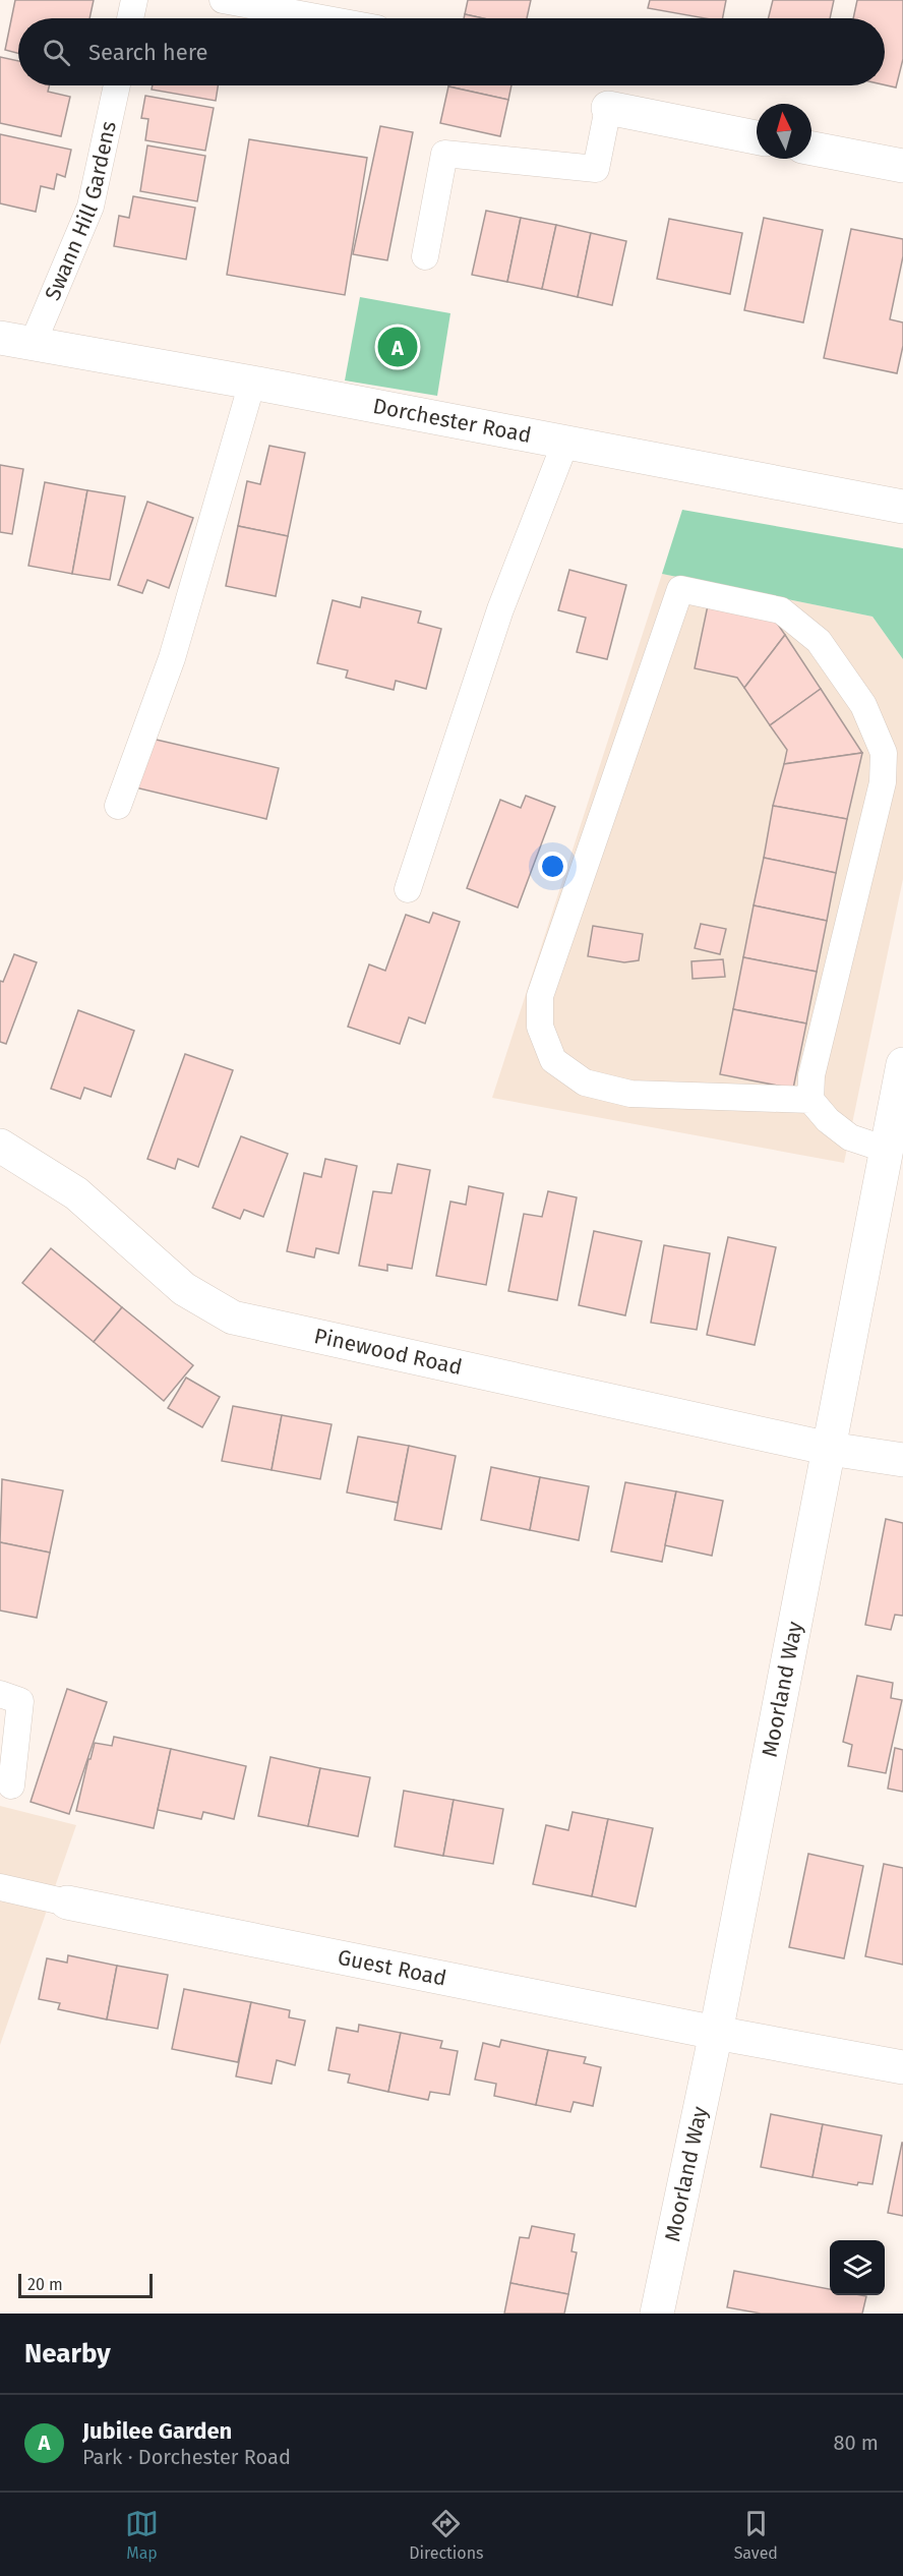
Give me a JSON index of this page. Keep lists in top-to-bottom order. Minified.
{"streets":{"street":["Dorchester Road","Pinewood Road","Moorland Way","Guest Road"],"lane":["Swann Hill Gardens"]},"crossings":[["Swann Hill Gardens","Dorchester Road"],["Pinewood Road","Moorland Way"],["Moorland Way","Guest Road"]],"scale_bar":"20 m","north":"top","page":{"search":"Search here","pins":"A","scale":"20 m","heading":"Nearby","list":[{"mark":"A","name":"Jubilee Garden","note":"Park · Dorchester Road","value":"80 m"}],"nav":["Map","Directions","Saved"]}}
